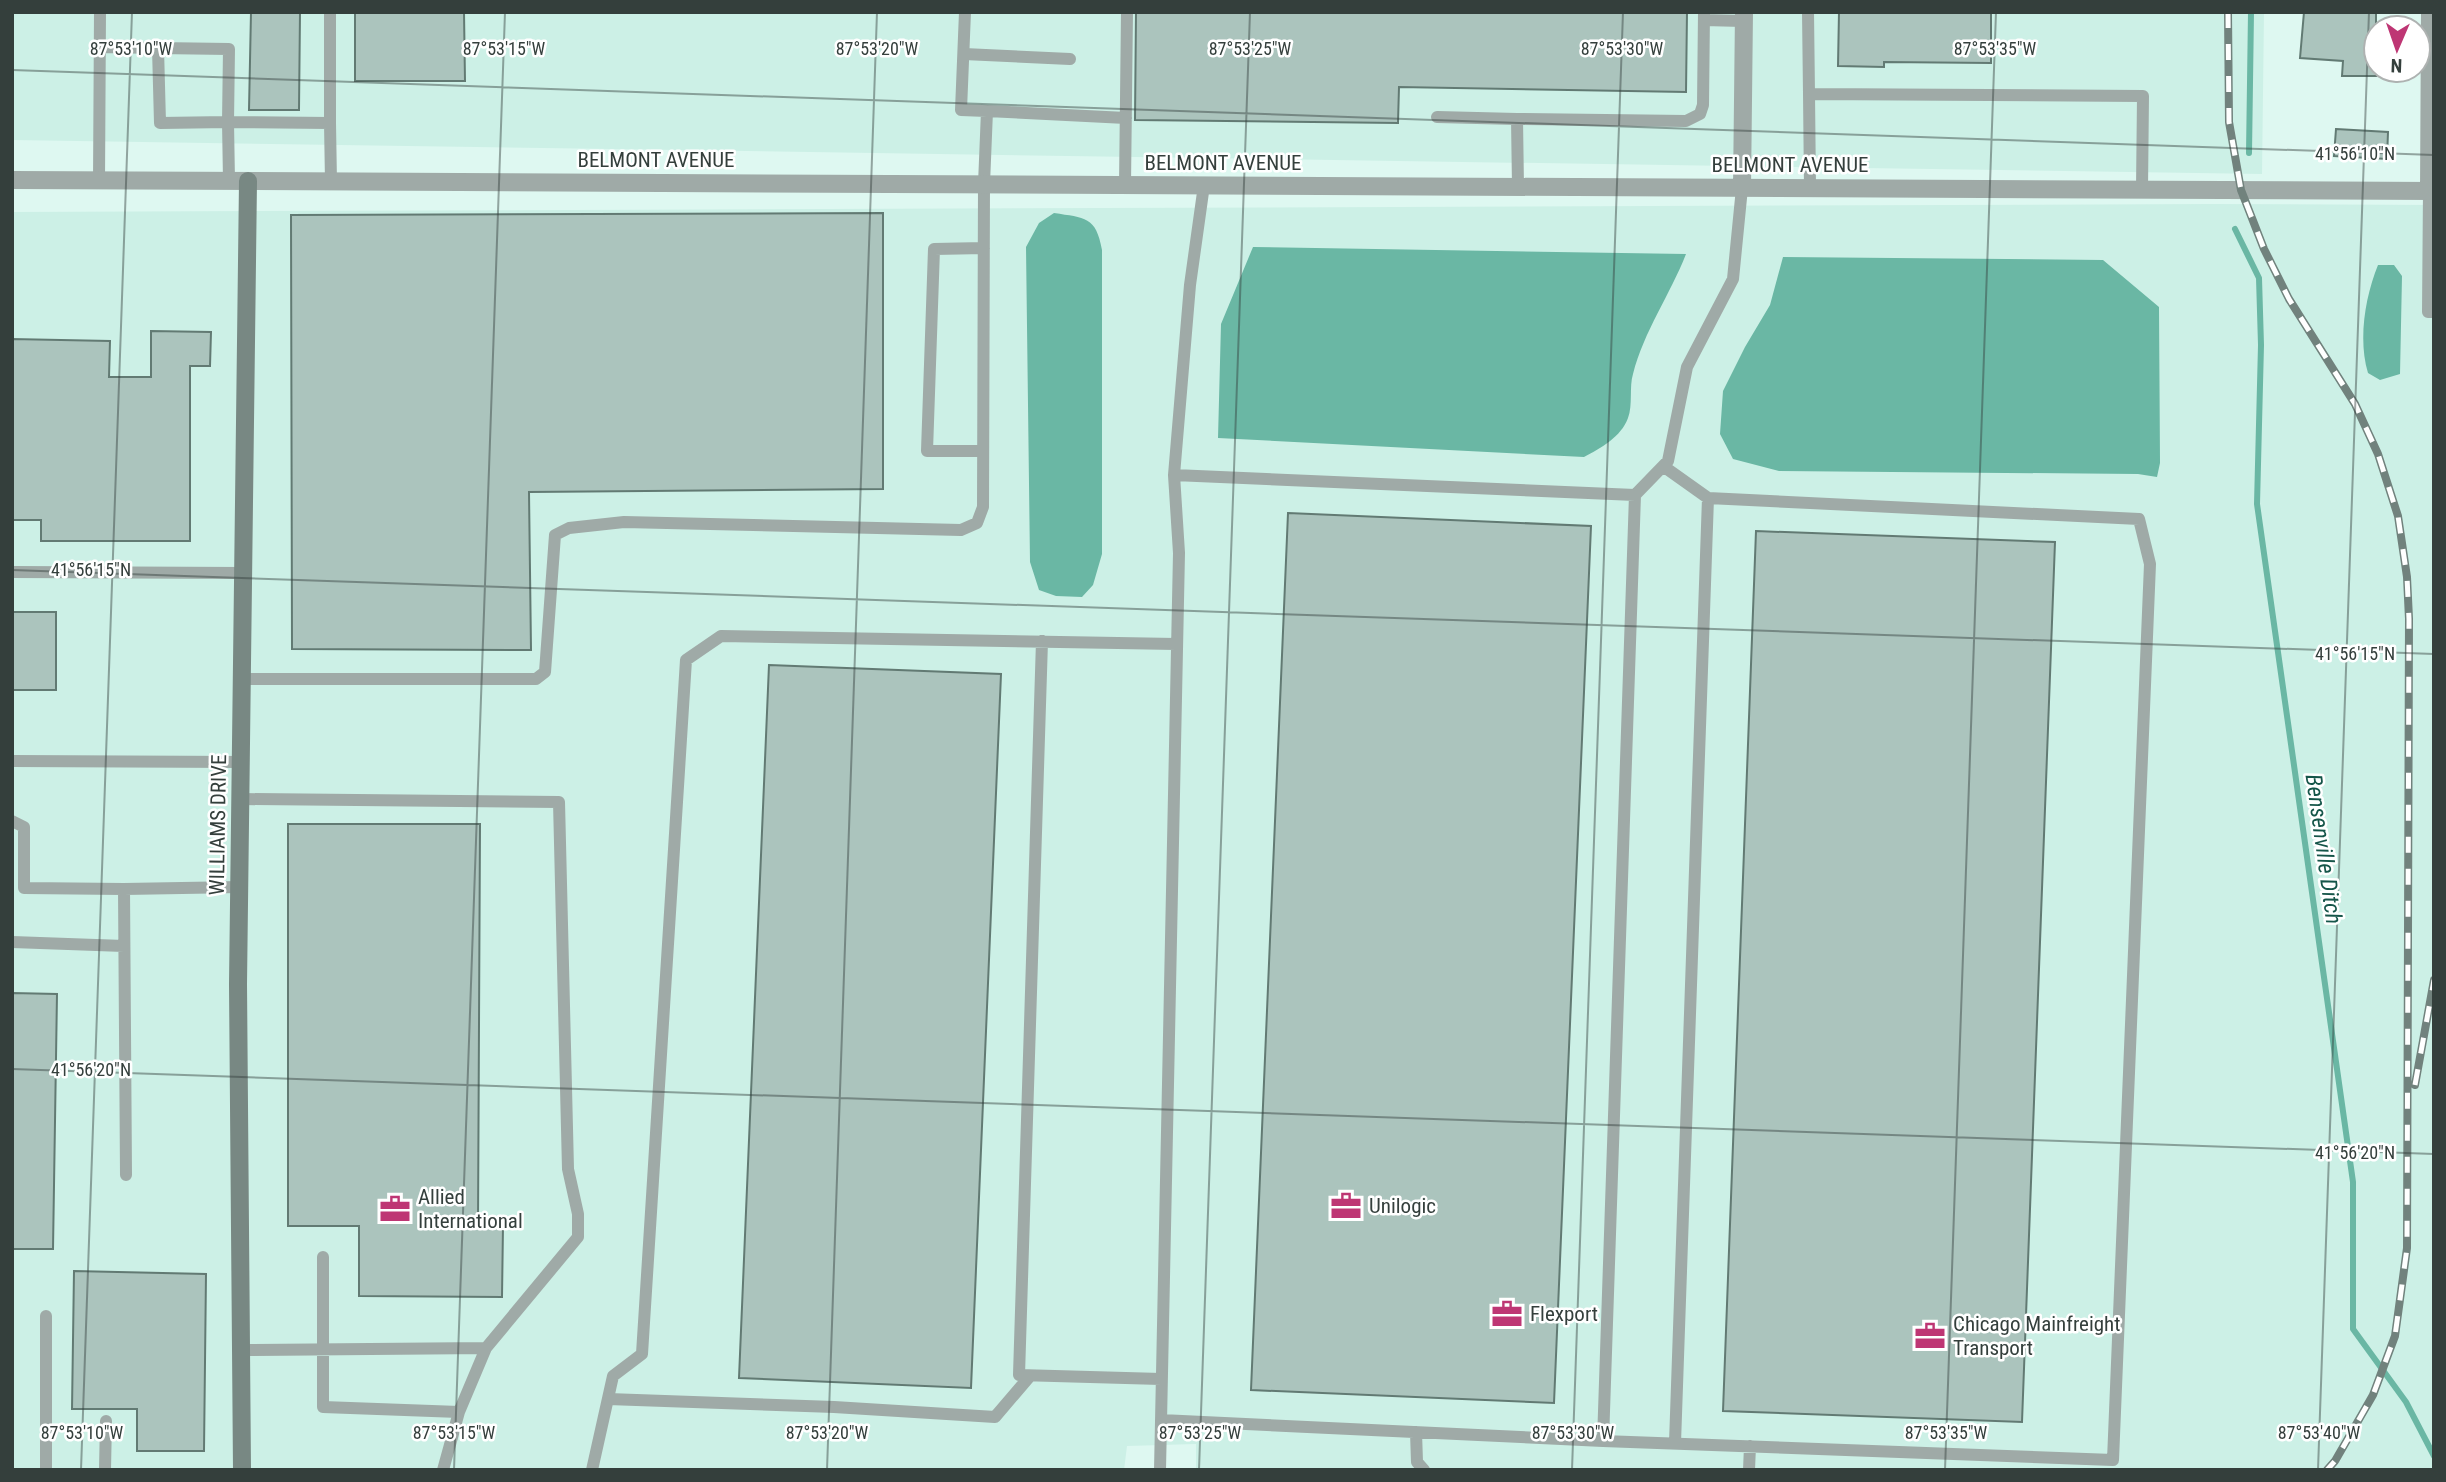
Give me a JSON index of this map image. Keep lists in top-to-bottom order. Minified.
{"streets":{"main road":["WILLIAMS DRIVE"],"street":["BELMONT AVENUE"]},"crossings":[["BELMONT AVENUE","WILLIAMS DRIVE"]],"water":["Bensenville Ditch"],"places":{"office":["Unilogic","Allied International","Flexport","Chicago Mainfreight Transport"]},"north":"bottom","coordinates":["87°53'10\"W","87°53'15\"W","87°53'20\"W","87°53'25\"W","87°53'30\"W","87°53'35\"W","41°56'10\"N","41°56'15\"N","41°56'20\"N","87°53'40\"W"]}
